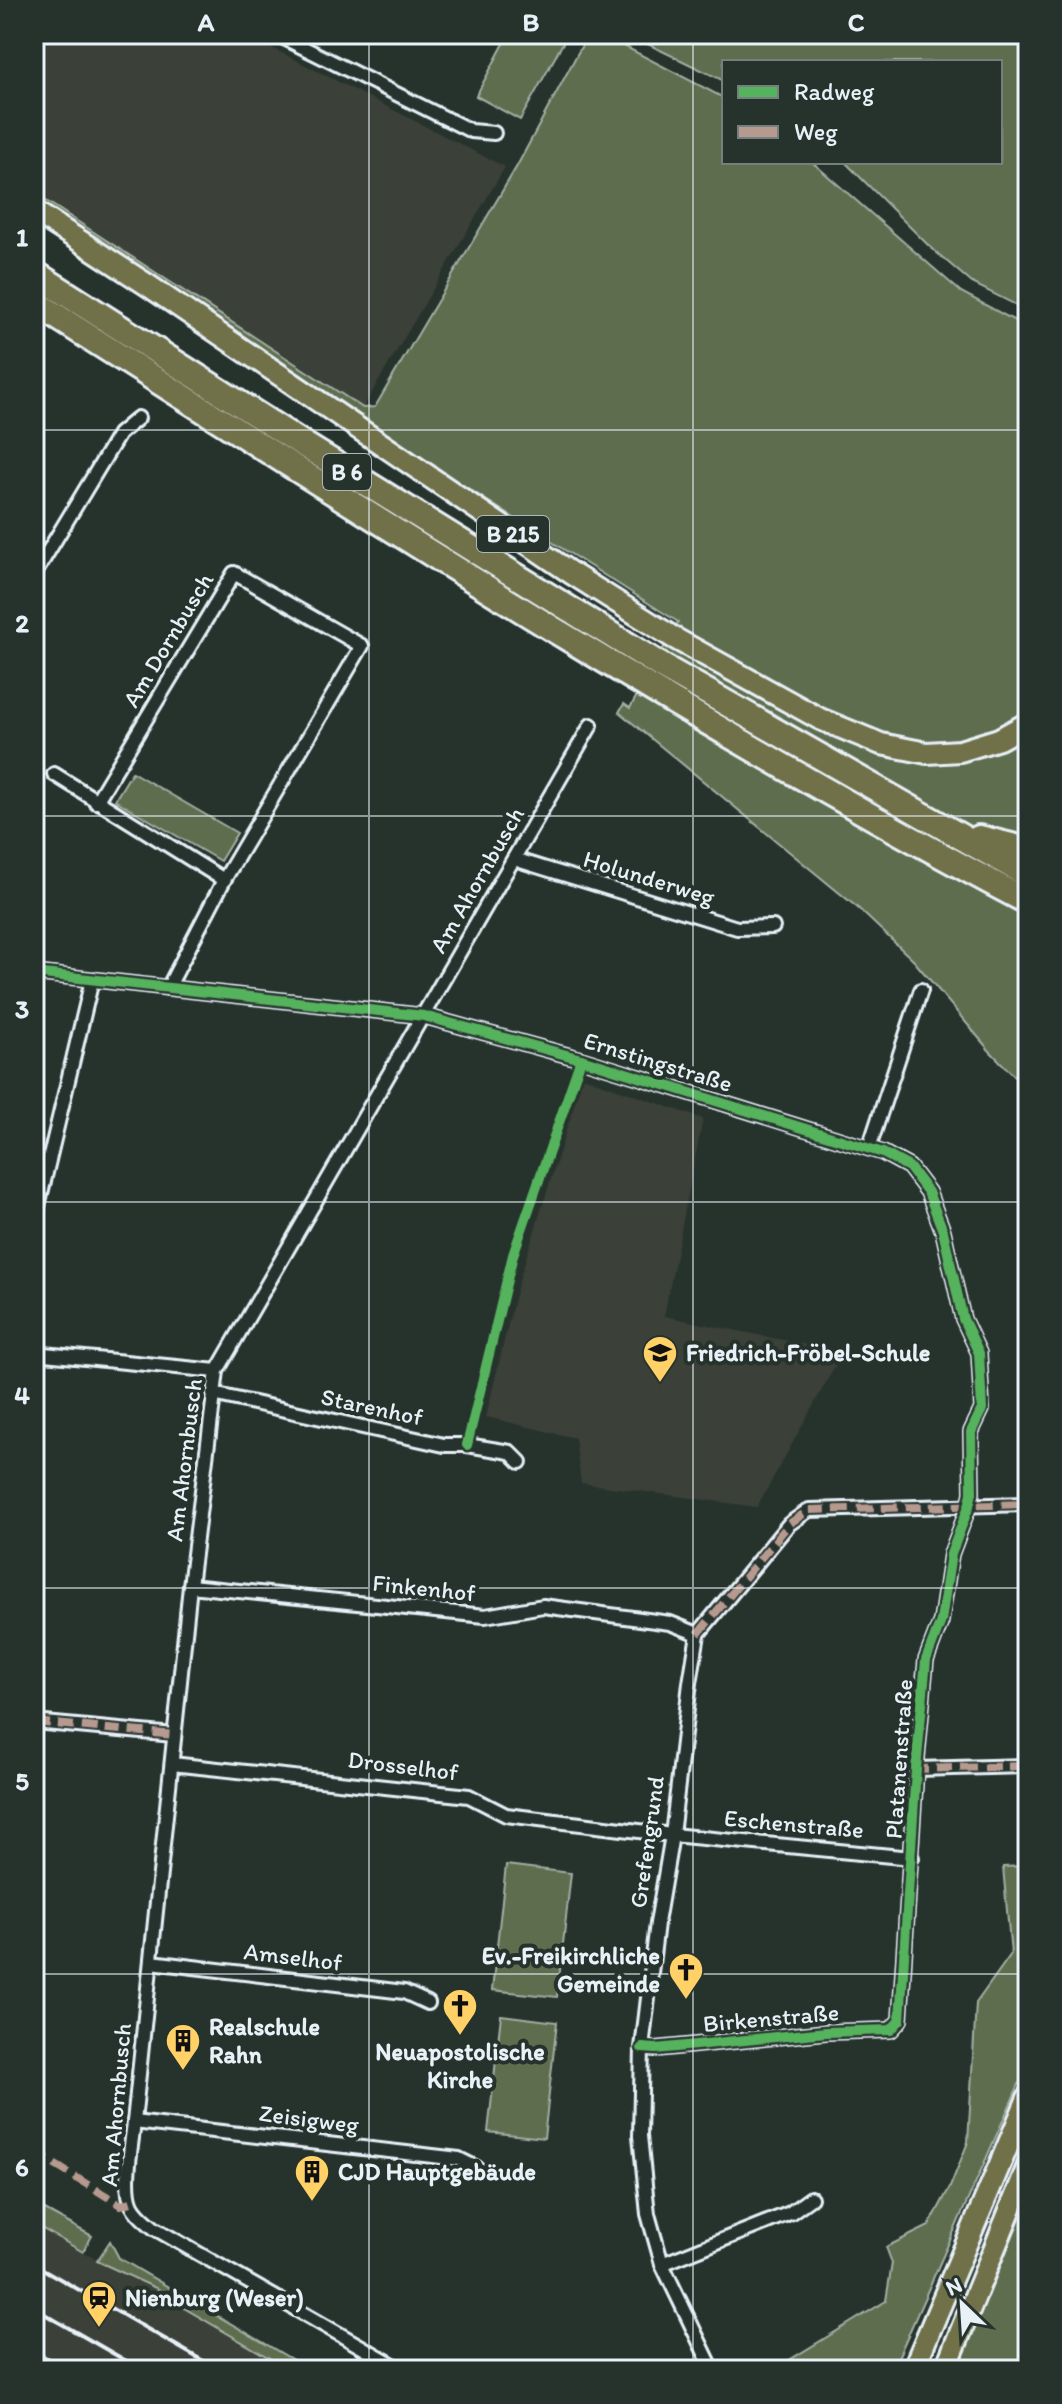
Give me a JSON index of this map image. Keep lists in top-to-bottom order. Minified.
{"streets":{"highway":["B 6"],"main road":["B 215"],"street":["Am Dornbusch","Holunderweg","Am Ahornbusch","Ernstingstraße","Starenhof","Finkenhof","Platanenstraße","Drosselhof","Eschenstraße","Grefengrund","Amselhof","Birkenstraße","Zeisigweg"]},"crossings":[["Am Dornbusch","Ernstingstraße"],["Holunderweg","Am Ahornbusch"],["Am Ahornbusch","Ernstingstraße"],["Am Ahornbusch","Starenhof"],["Am Ahornbusch","Finkenhof"],["Am Ahornbusch","Drosselhof"],["Am Ahornbusch","Amselhof"],["Am Ahornbusch","Zeisigweg"],["Ernstingstraße","Platanenstraße"],["Finkenhof","Grefengrund"],["Platanenstraße","Eschenstraße"],["Platanenstraße","Birkenstraße"],["Drosselhof","Eschenstraße"],["Drosselhof","Grefengrund"],["Eschenstraße","Grefengrund"],["Grefengrund","Birkenstraße"]],"places":{"school or university":["Friedrich-Fröbel-Schule"],"church":["Ev.-Freikirchliche Gemeinde","Neuapostolische Kirche"],"building":["Realschule Rahn","CJD Hauptgebäude"],"station":["Nienburg (Weser)"]},"legend":["Radweg","Weg"],"north":"top left","grid":{"columns":["A","B","C"],"rows":["1","2","3","4","5","6"]}}
